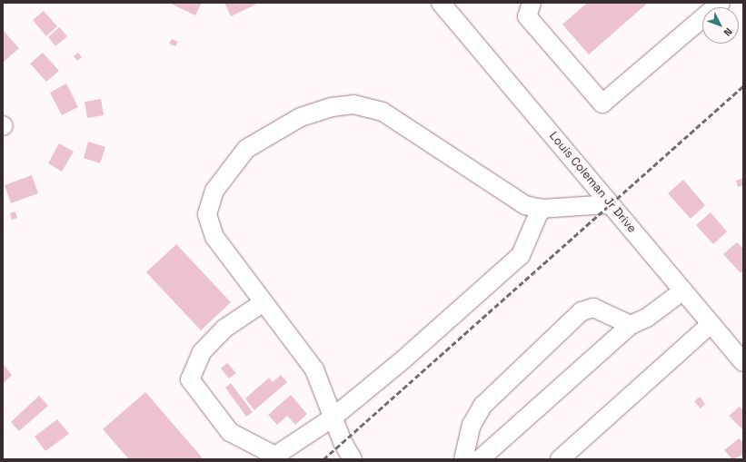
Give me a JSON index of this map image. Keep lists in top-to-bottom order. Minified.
{"streets":{"street":["Louis Coleman Jr Drive"]},"north":"bottom right"}
